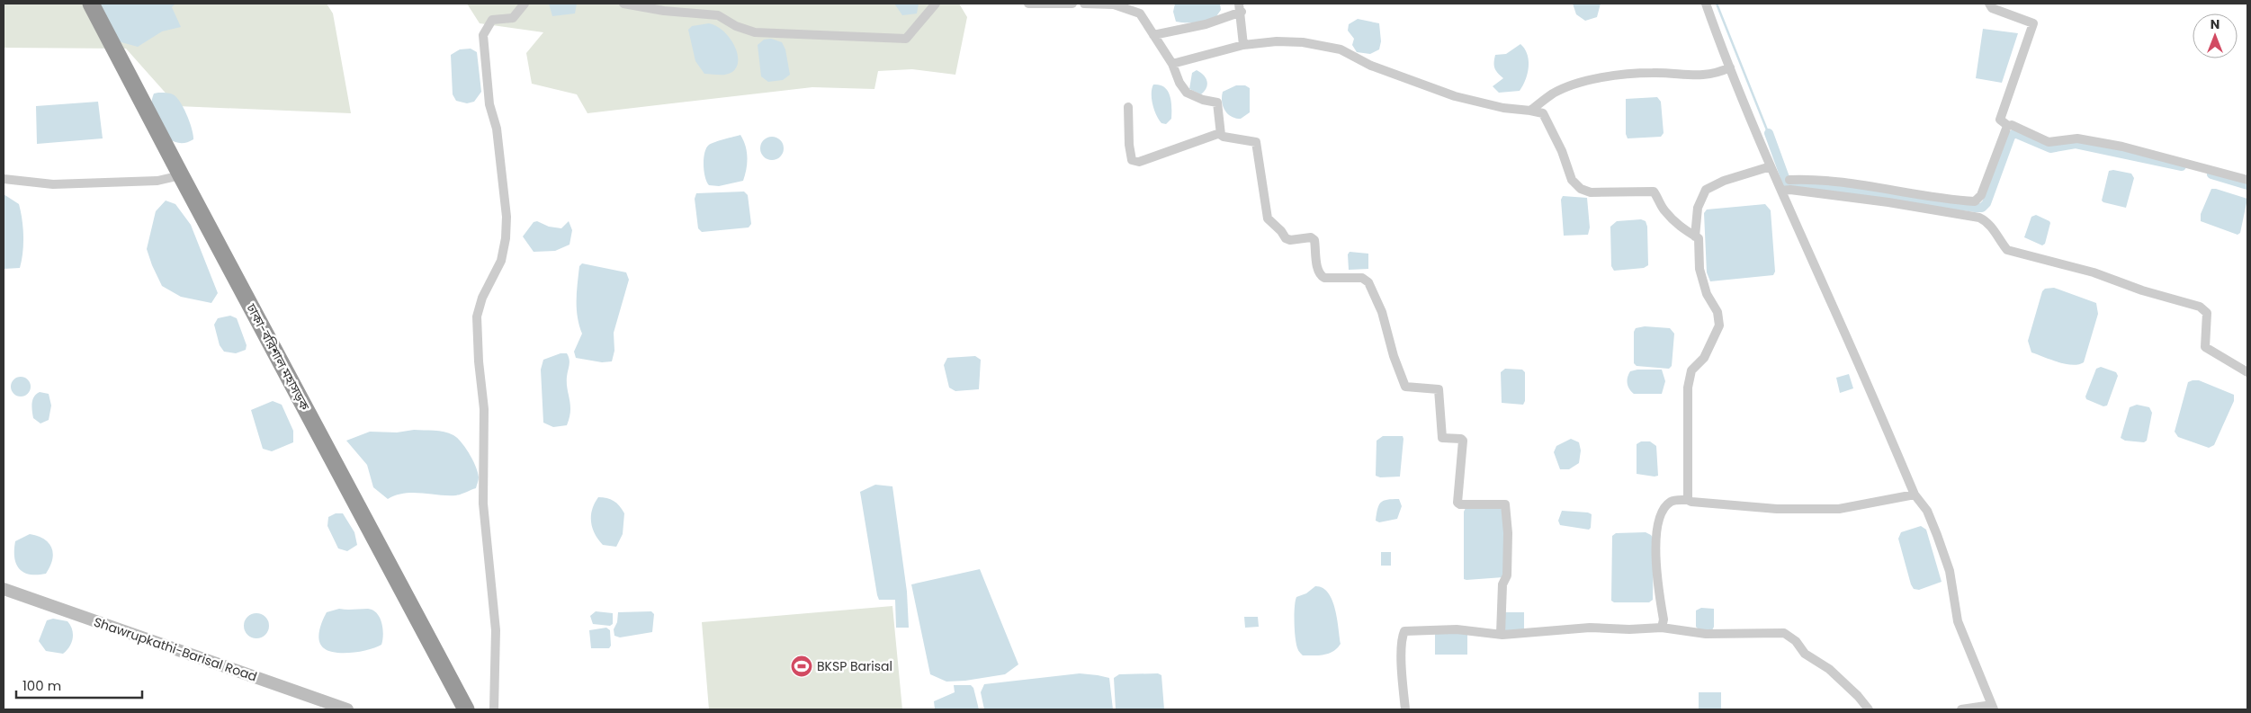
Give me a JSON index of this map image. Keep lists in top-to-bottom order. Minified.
{"streets":{"highway":["ঢাকা-বরিশাল মহাসড়ক"],"main road":["Shawrupkathi-Barisal Road"]},"places":{"sports":["BKSP Barisal"]},"scale_bar":"100 m","north":"top"}
